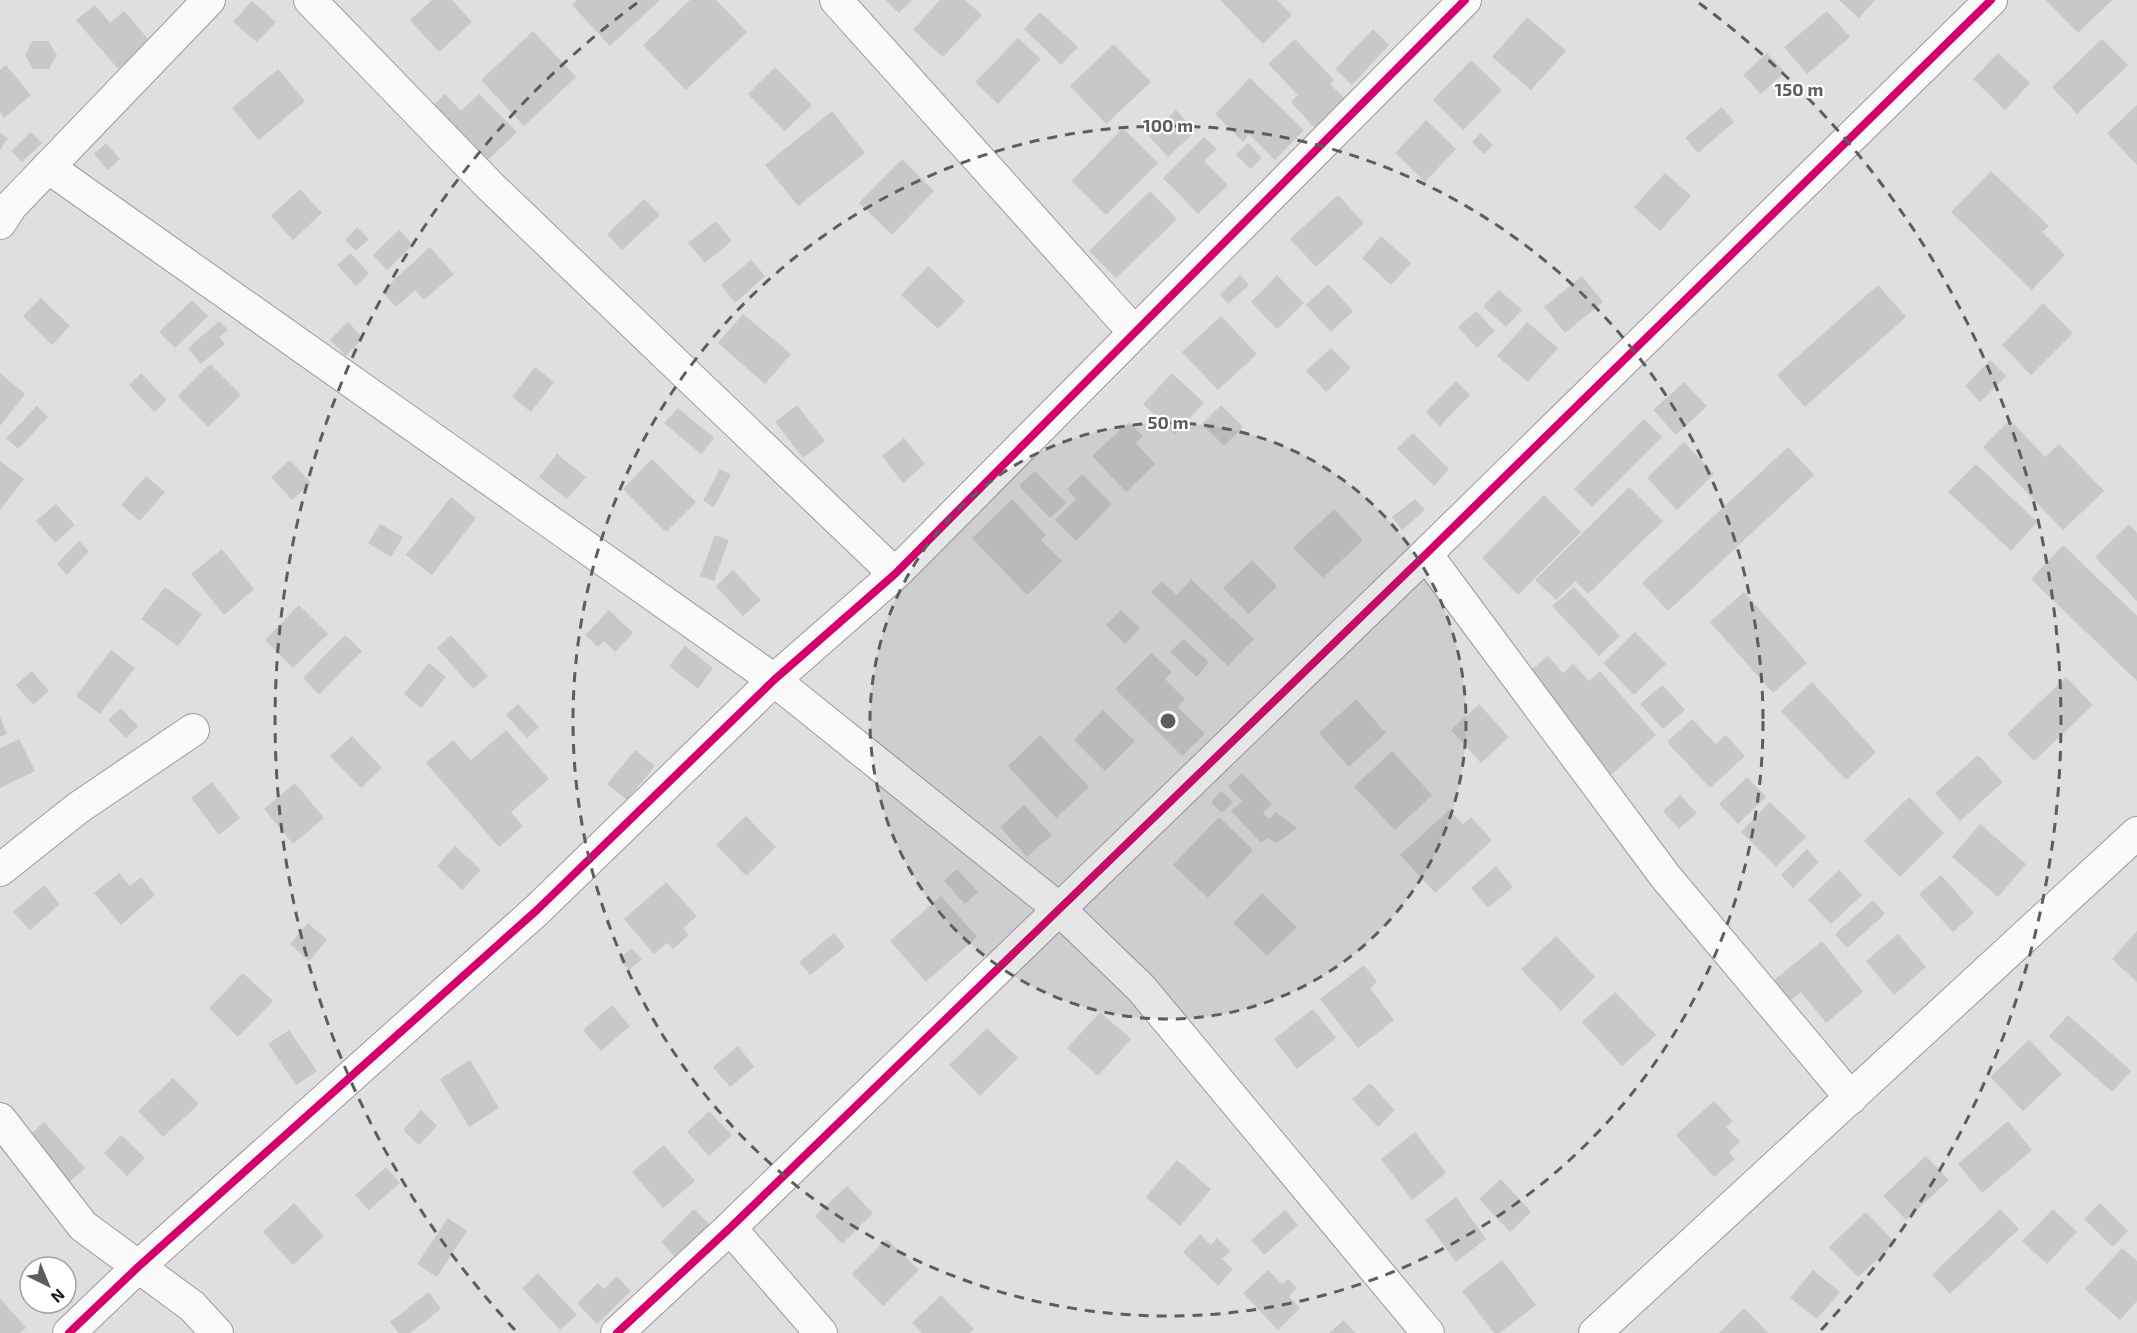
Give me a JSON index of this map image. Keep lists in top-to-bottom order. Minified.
{"north":"bottom right","rings":["150 m","100 m","50 m"]}
